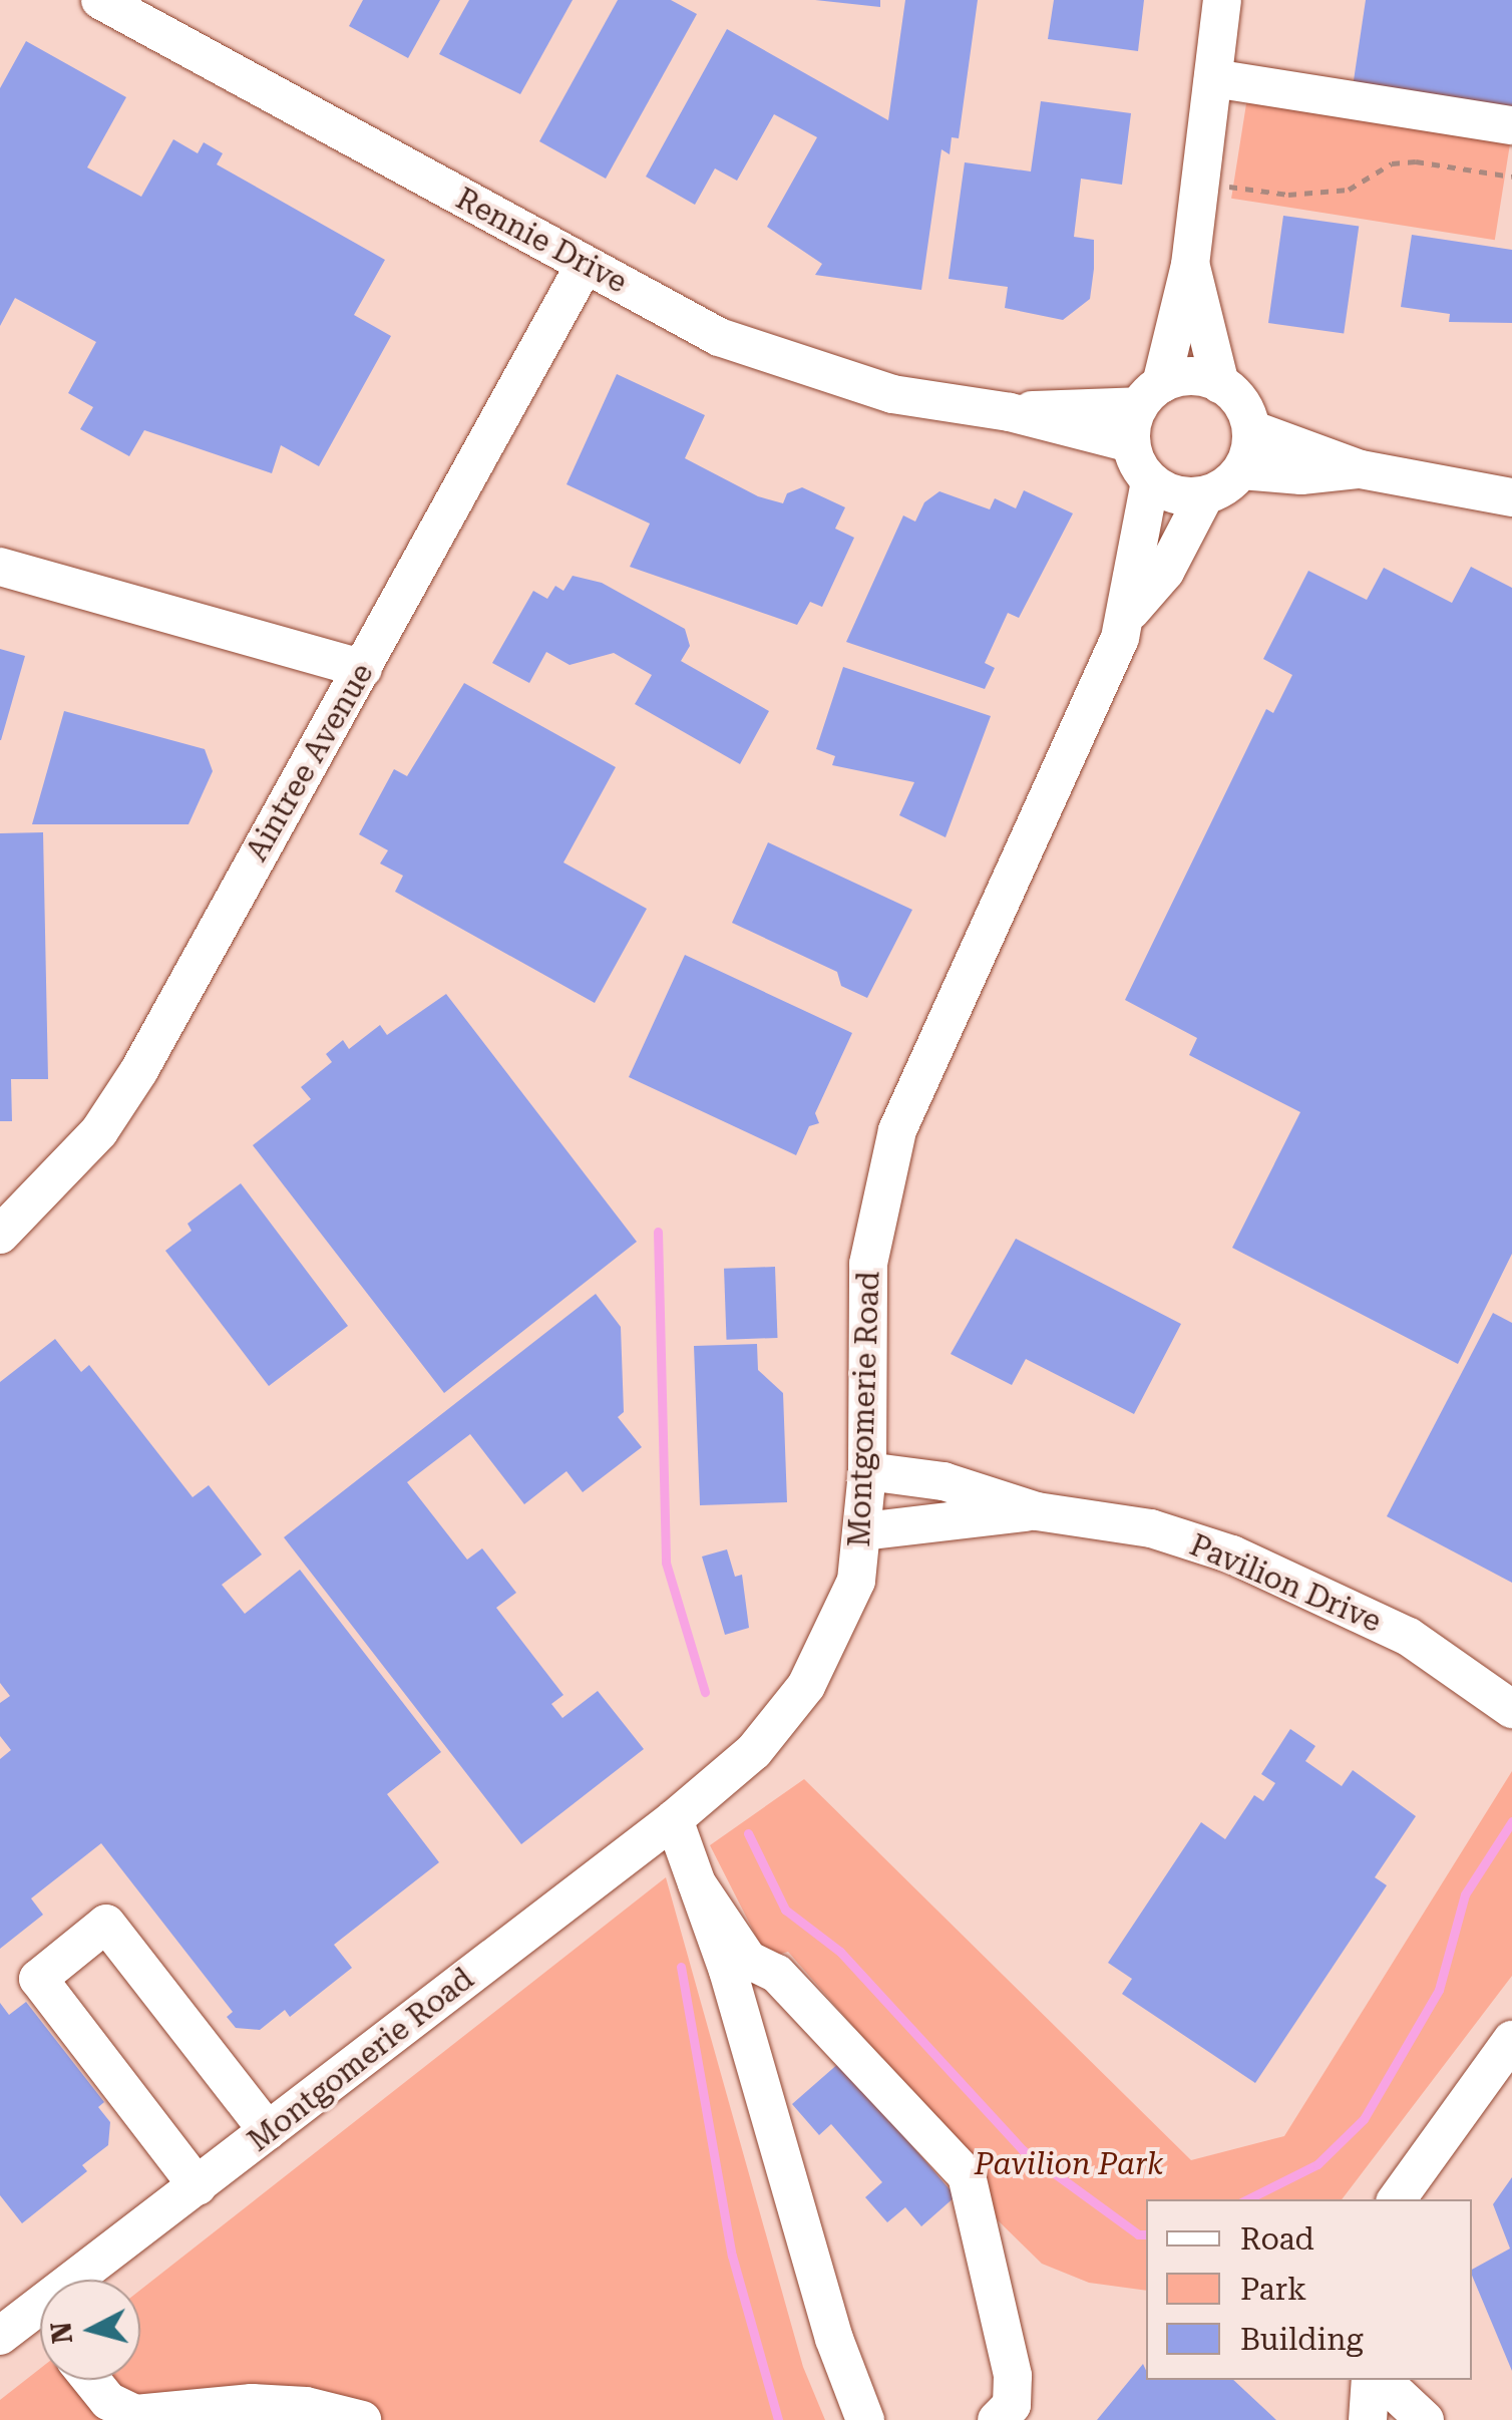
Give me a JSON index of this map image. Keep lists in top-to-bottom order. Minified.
{"streets":{"street":["Rennie Drive","Aintree Avenue","Montgomerie Road","Pavilion Drive"]},"crossings":[["Rennie Drive","Aintree Avenue"],["Rennie Drive","Montgomerie Road"],["Montgomerie Road","Pavilion Drive"]],"parks":["Pavilion Park"],"legend":["Road","Park","Building"],"north":"left"}
